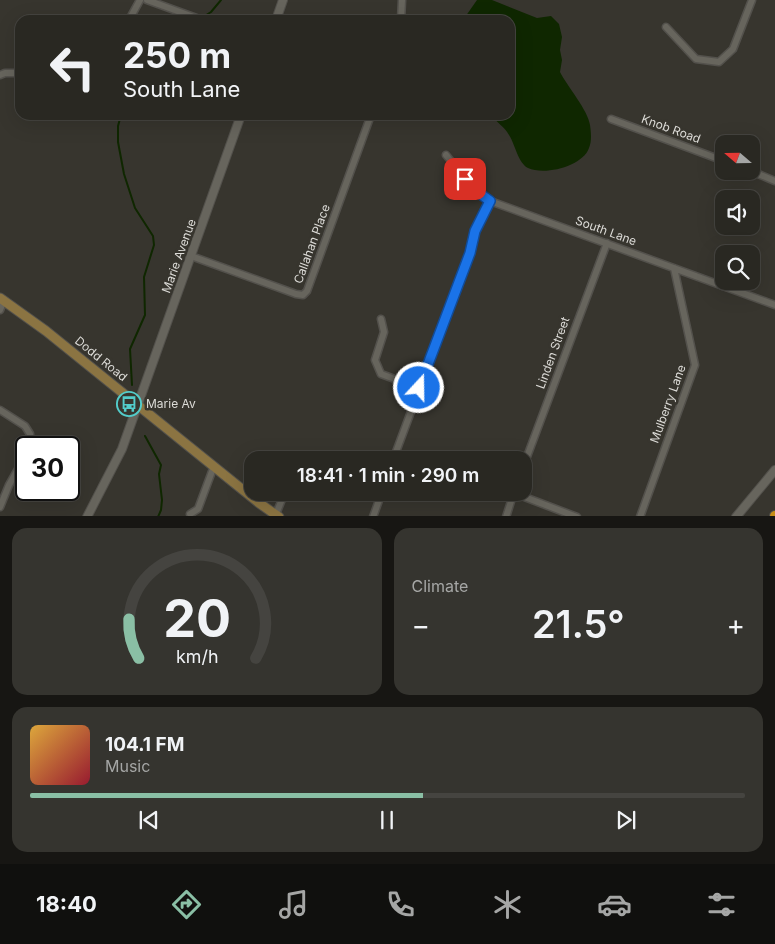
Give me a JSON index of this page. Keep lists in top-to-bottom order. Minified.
{"streets":{"main road":["Dodd Road"],"street":["Knob Road","South Lane","Callahan Place","Marie Avenue","Linden Street","Mulberry Lane"]},"crossings":[["South Lane","Linden Street"],["South Lane","Mulberry Lane"],["Callahan Place","Marie Avenue"],["Marie Avenue","Dodd Road"]],"places":{"bus stop":["Marie Av"]},"north":"left","page":{"turn":["250 m","South Lane"],"limit":"30","trip":"18:41 · 1 min · 290 m","tile":"Climate","heat":["−","21.5°","+"],"song":["104.1 FM","Music"],"tabs":"18:40","gauge":["20","km/h"]}}
